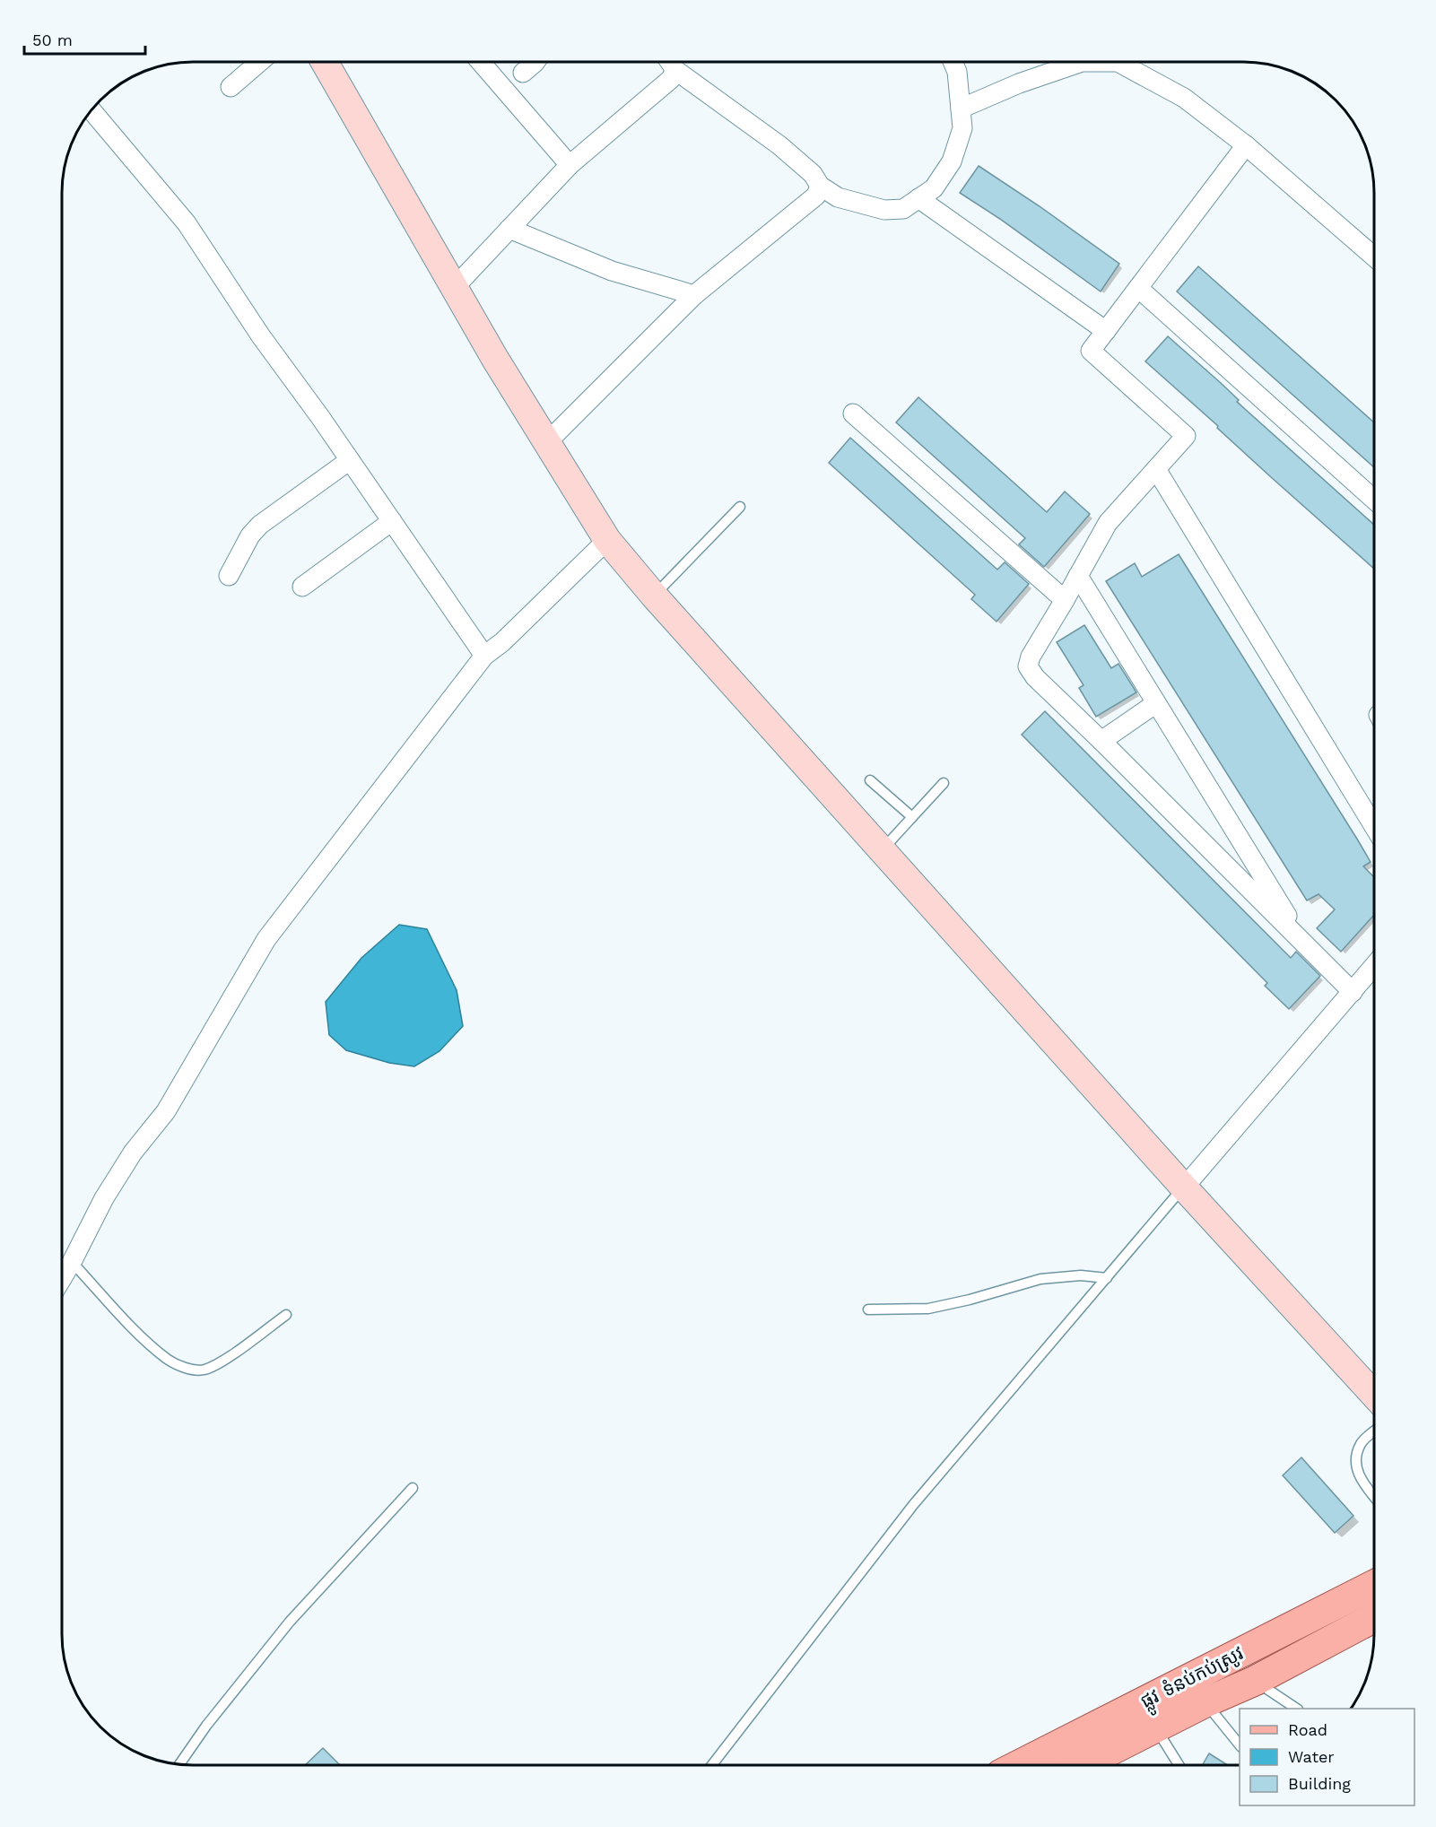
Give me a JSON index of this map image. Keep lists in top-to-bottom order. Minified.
{"streets":{"main road":["ផ្លូវ ទំនប់កប់ស្រូវ"]},"legend":["Road","Water","Building"],"scale_bar":"50 m"}
